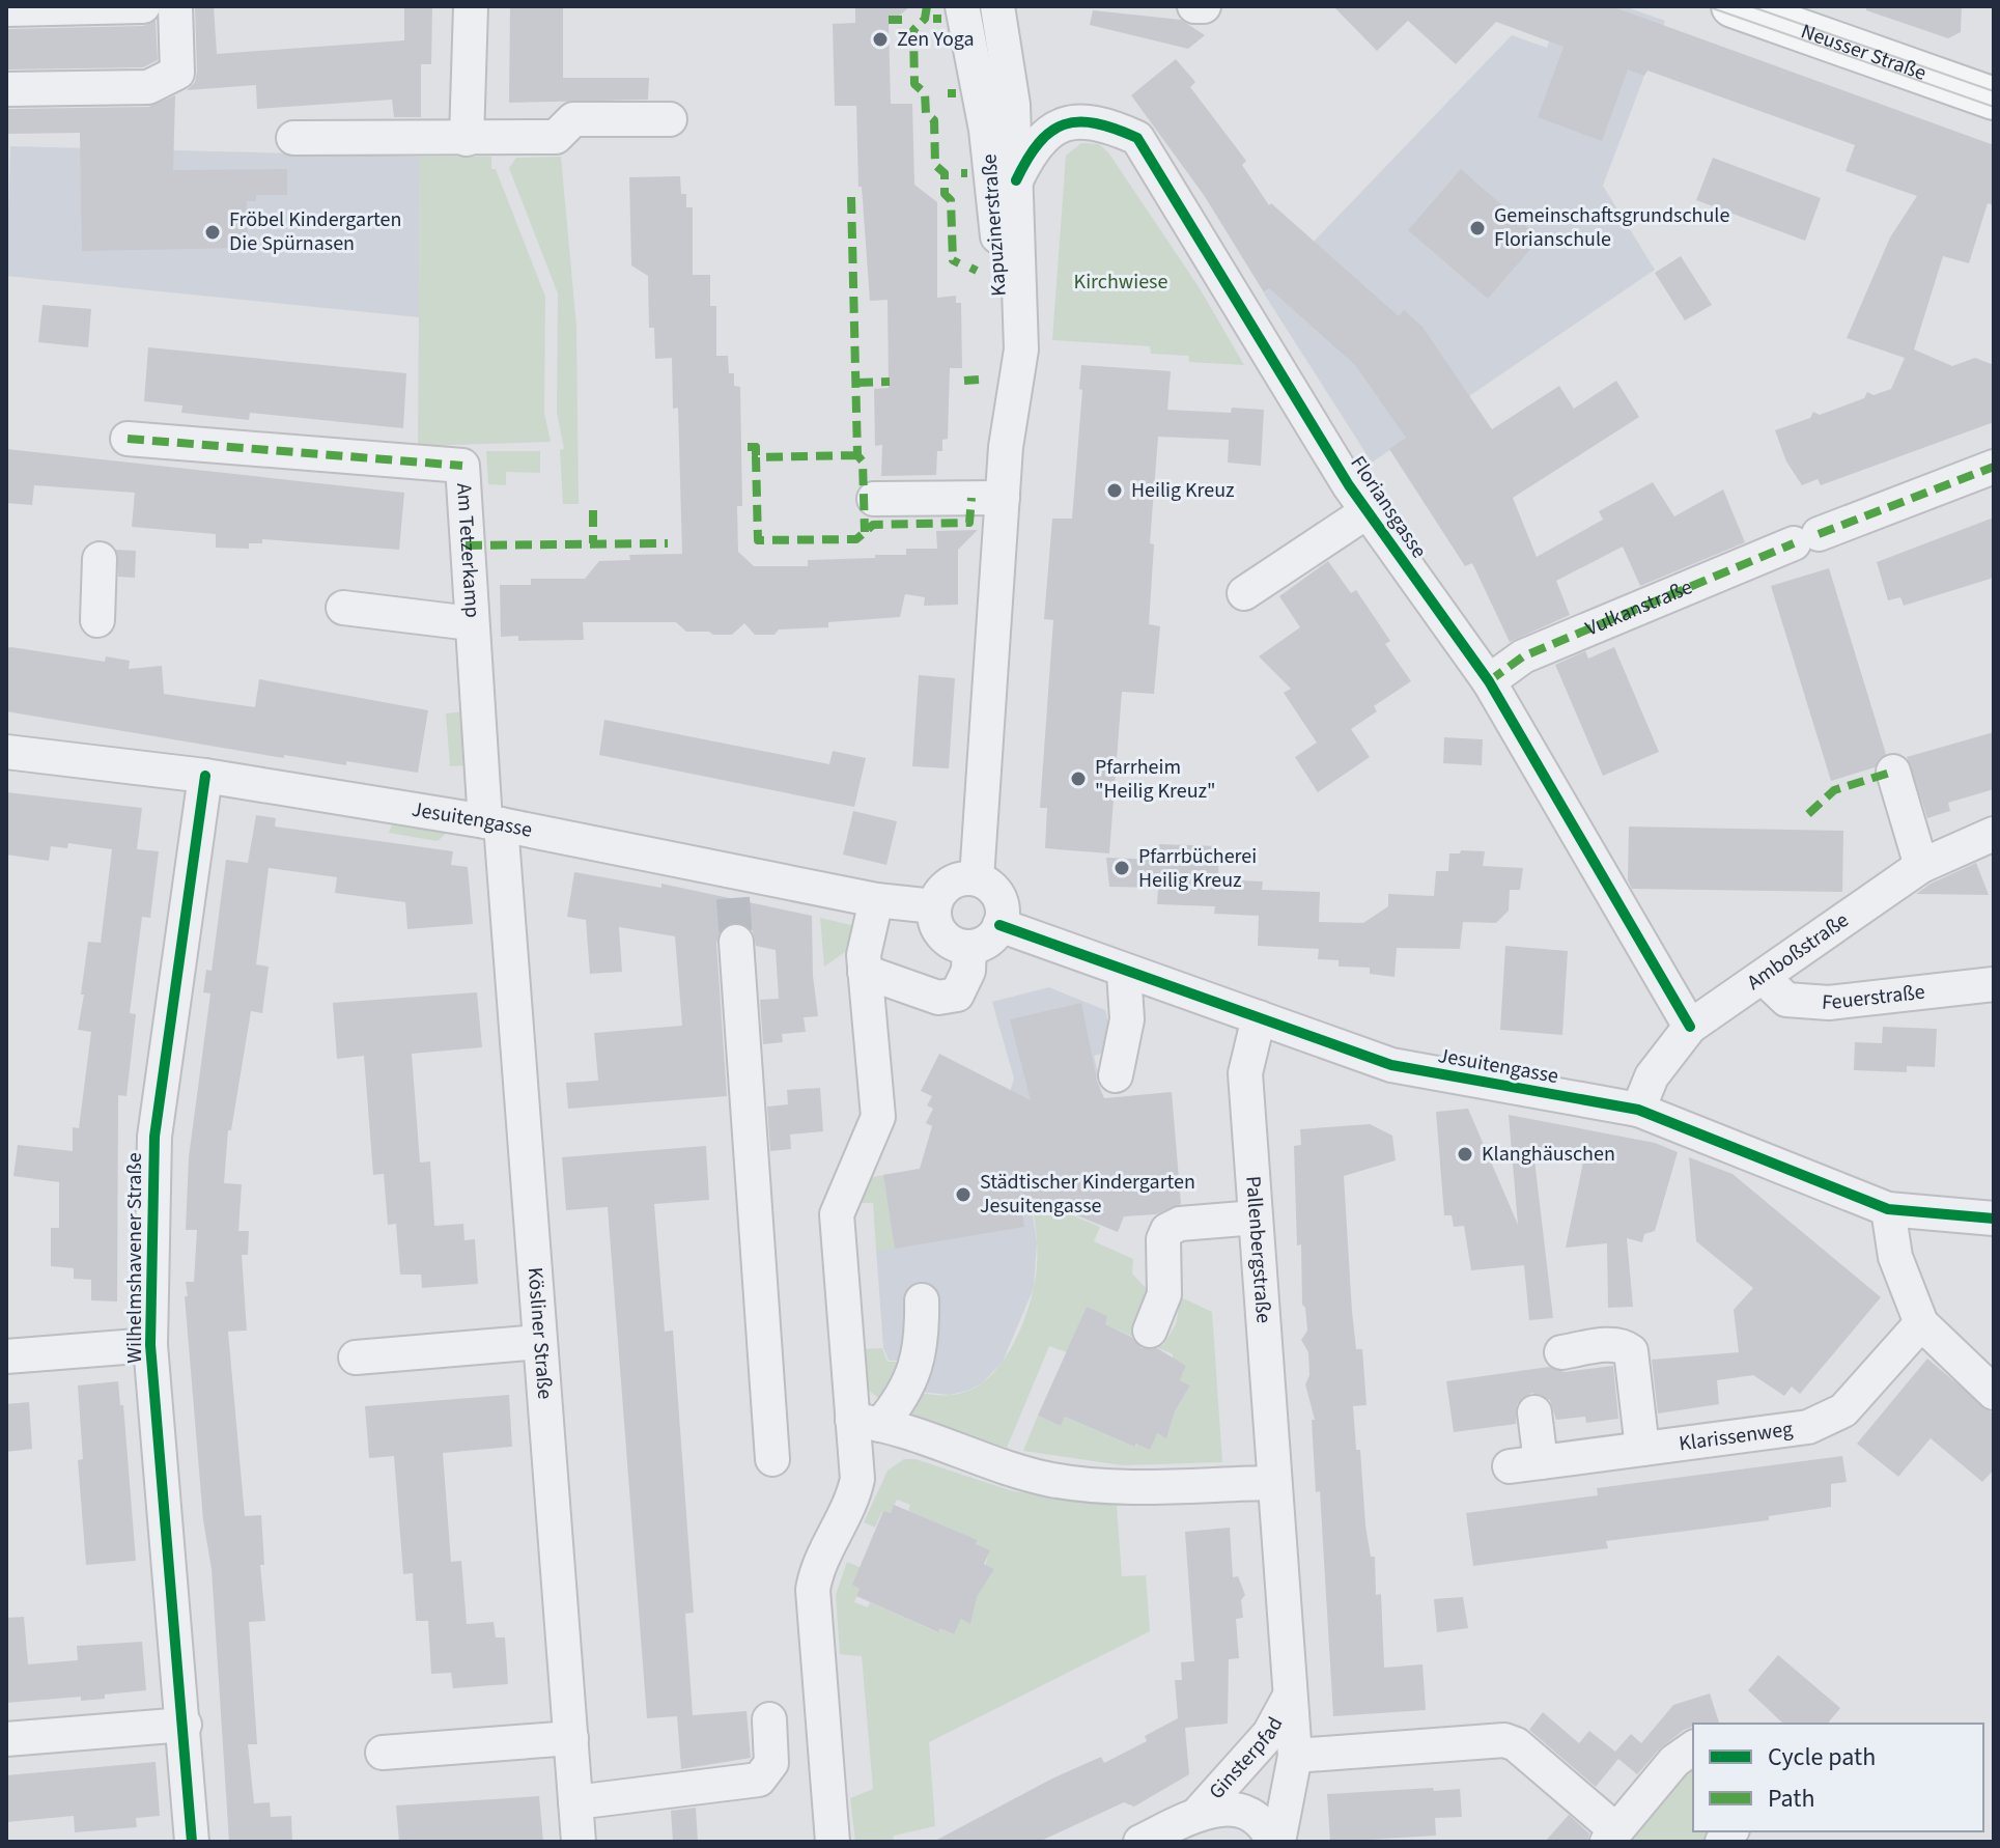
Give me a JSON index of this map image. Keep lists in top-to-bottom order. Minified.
{"streets":{"main road":["Neusser Straße"],"street":["Kapuzinerstraße","Floriansgasse","Am Tetzerkamp","Vulkanstraße","Jesuitengasse","Amboßstraße","Feuerstraße","Pallenbergstraße","Wilhelmshavener Straße","Kösliner Straße","Klarissenweg","Ginsterpfad"]},"crossings":[["Kapuzinerstraße","Floriansgasse"],["Kapuzinerstraße","Jesuitengasse"],["Floriansgasse","Vulkanstraße"],["Floriansgasse","Amboßstraße"],["Am Tetzerkamp","Jesuitengasse"],["Am Tetzerkamp","Kösliner Straße"],["Jesuitengasse","Amboßstraße"],["Jesuitengasse","Pallenbergstraße"],["Jesuitengasse","Wilhelmshavener Straße"],["Jesuitengasse","Kösliner Straße"],["Amboßstraße","Feuerstraße"],["Pallenbergstraße","Ginsterpfad"]],"parks":["Kirchwiese"],"places":["Zen Yoga","Gemeinschaftsgrundschule Florianschule","Fröbel Kindergarten Die Spürnasen","Heilig Kreuz","Pfarrheim \"Heilig Kreuz\"","Pfarrbücherei Heilig Kreuz","Klanghäuschen","Städtischer Kindergarten Jesuitengasse"],"legend":["Cycle path","Path"]}
